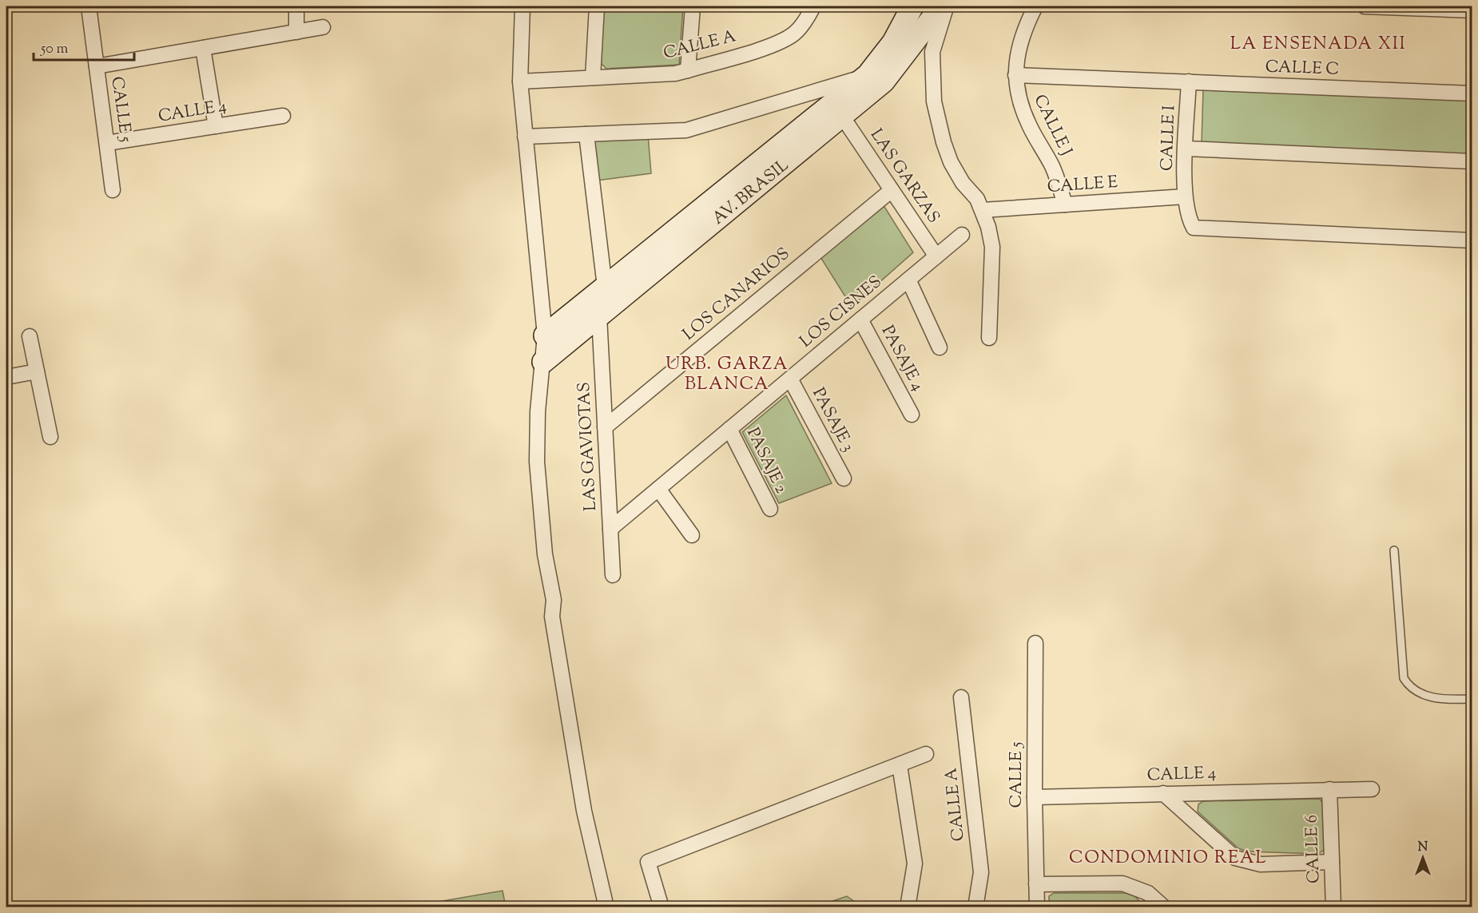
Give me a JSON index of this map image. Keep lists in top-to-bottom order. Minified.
{"streets":{"street":["CALLE A","CALLE C","CALLE 5","CALLE 4","CALLE J","CALLE I","LAS GARZAS","CALLE E","AV. BRASIL","LOS CANARIOS","LOS CISNES","PASAJE 4","PASAJE 3","LAS GAVIOTAS","PASAJE 2","CALLE 6"]},"crossings":[["CALLE C","CALLE J"],["CALLE C","CALLE I"],["CALLE 5","CALLE 4"],["CALLE 4","CALLE 6"],["CALLE J","CALLE E"],["CALLE I","CALLE E"],["LAS GARZAS","AV. BRASIL"],["LAS GARZAS","LOS CANARIOS"],["LAS GARZAS","LOS CISNES"],["AV. BRASIL","LAS GAVIOTAS"],["LOS CANARIOS","LAS GAVIOTAS"],["LOS CISNES","PASAJE 4"],["LOS CISNES","PASAJE 3"],["LOS CISNES","LAS GAVIOTAS"],["LOS CISNES","PASAJE 2"]],"districts":["LA ENSENADA XII","URB. GARZA BLANCA","CONDOMINIO REAL"],"scale_bar":"50 m","north":"top"}
